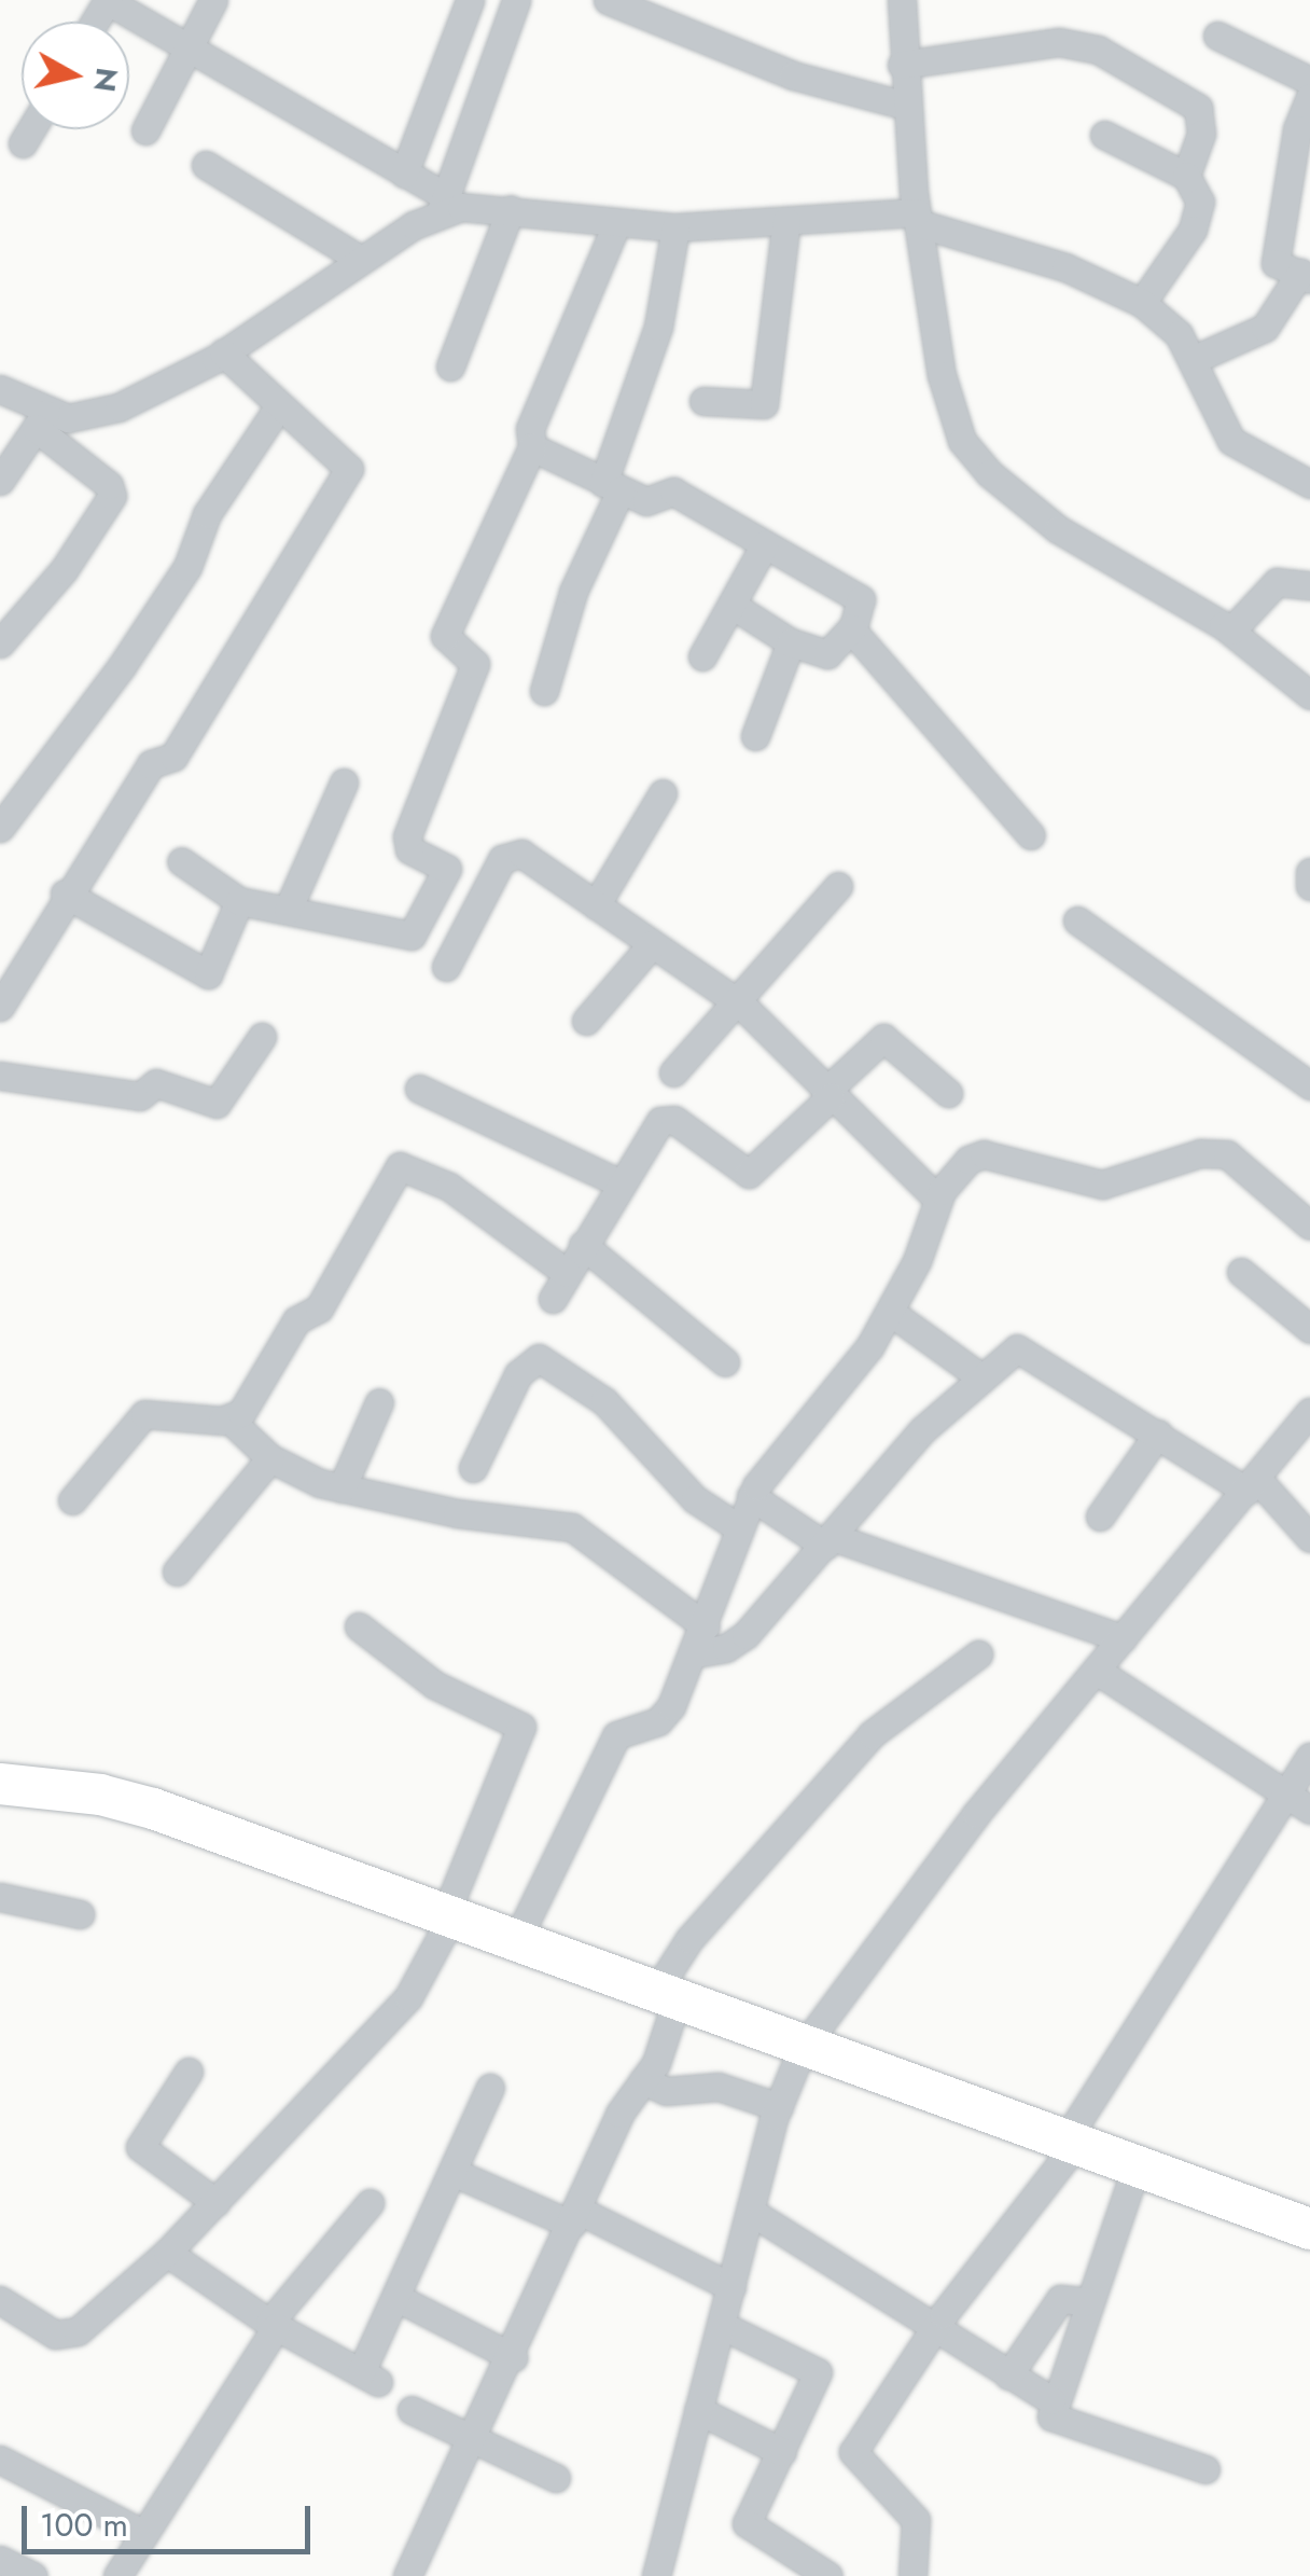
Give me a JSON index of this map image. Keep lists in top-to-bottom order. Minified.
{"scale_bar":"100 m","north":"right"}
